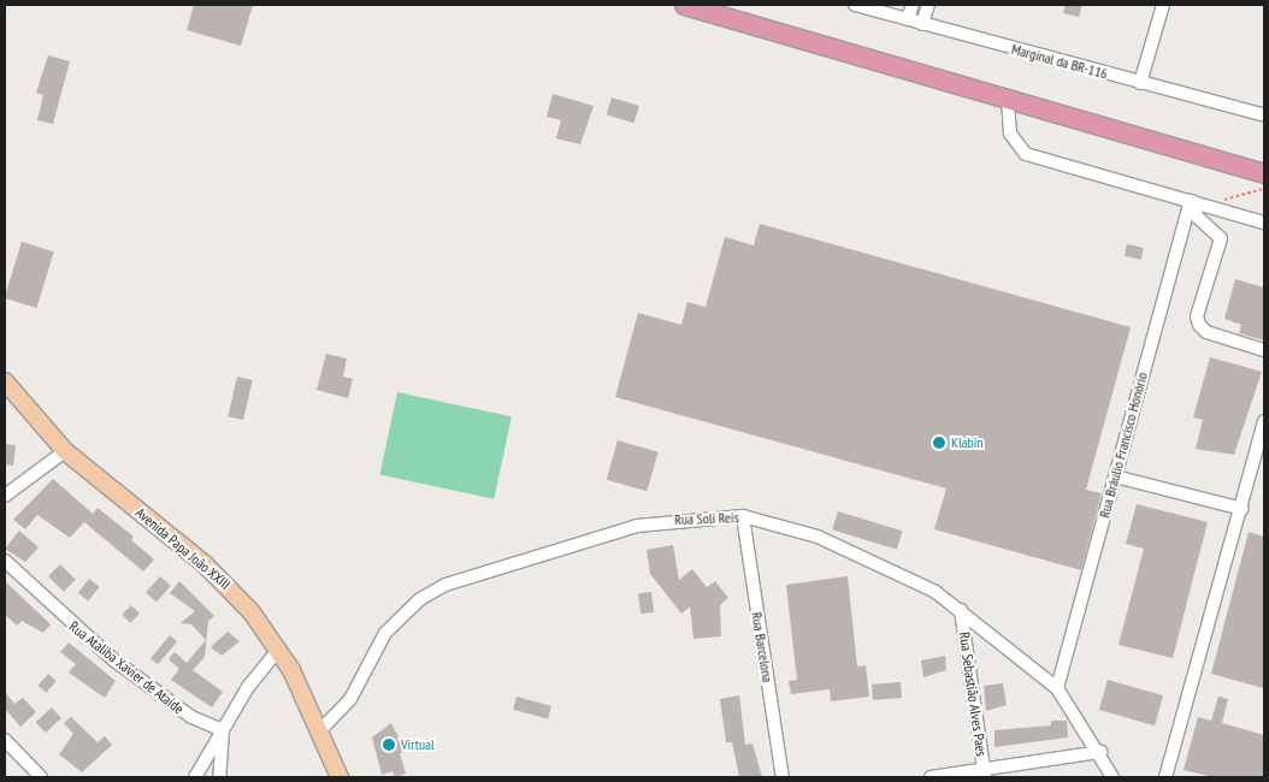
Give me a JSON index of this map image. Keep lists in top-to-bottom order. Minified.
{"streets":{"main road":["Avenida Papa João XXIII"],"street":["Marginal da BR-116","Rua Bráulio Francisco Honório","Rua Soli Reis","Rua Barcelona","Rua Ataliba Xavier de Ataíde","Rua Sebastião Alves Paes"]},"crossings":[["Rua Bráulio Francisco Honório","Rua Soli Reis"],["Rua Soli Reis","Avenida Papa João XXIII"],["Rua Soli Reis","Rua Barcelona"],["Rua Soli Reis","Rua Sebastião Alves Paes"]],"places":["Klabin","Virtual"]}
